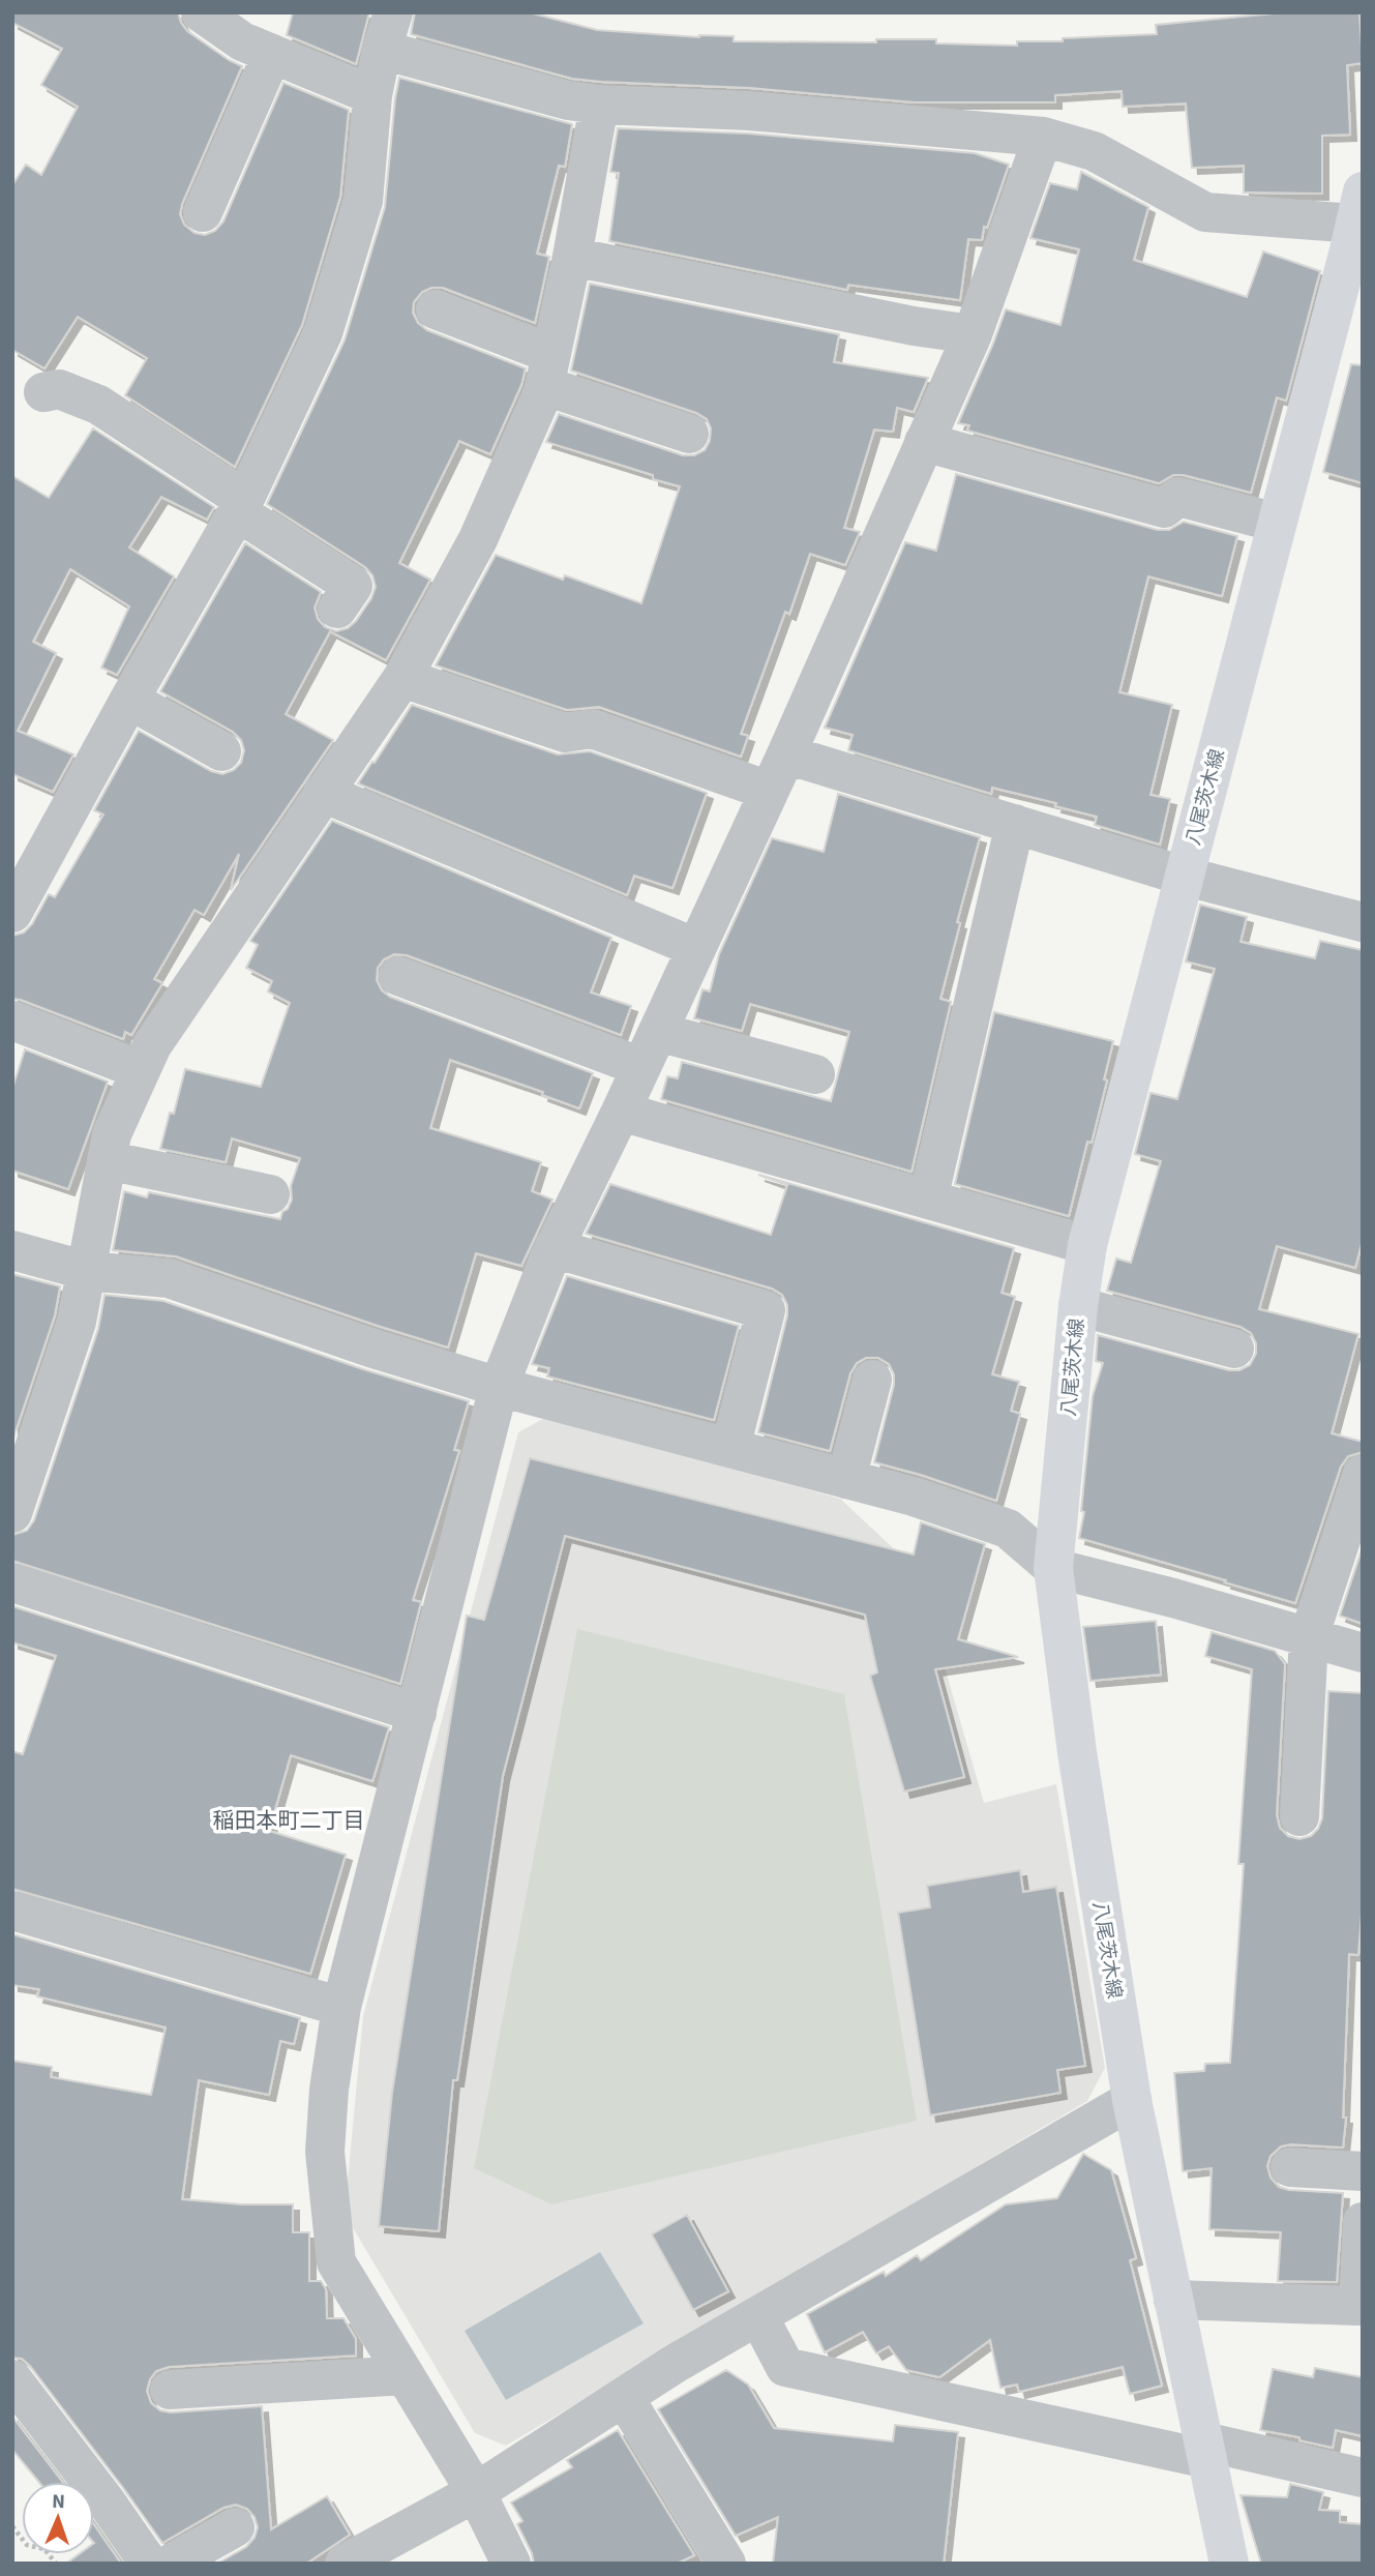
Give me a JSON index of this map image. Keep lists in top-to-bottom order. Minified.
{"streets":{"main road":["八尾茨木線"]},"districts":["稲田本町二丁目"],"north":"top"}
